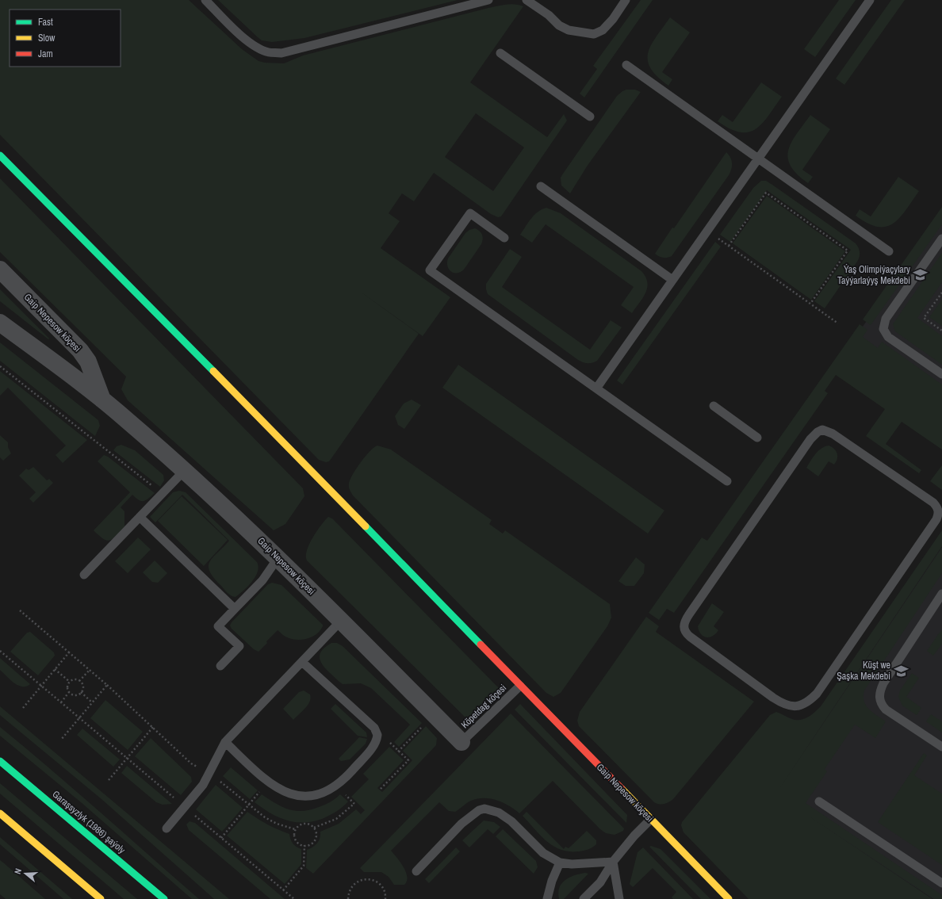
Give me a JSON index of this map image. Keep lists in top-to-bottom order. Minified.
{"streets":{"street":["Gaip Nepesow köçesi","Garaşsyzlyk (1986) şaýoly"],"lane":["Köpetdag köçesi"]},"crossings":[["Gaip Nepesow köçesi","Köpetdag köçesi"]],"places":{"school or university":["Ýaş Olimpiýaçylary Taýýarlaýyş Mekdebi","Küşt we Şaşka Mekdebi"]},"legend":["Fast","Slow","Jam"],"north":"left"}
